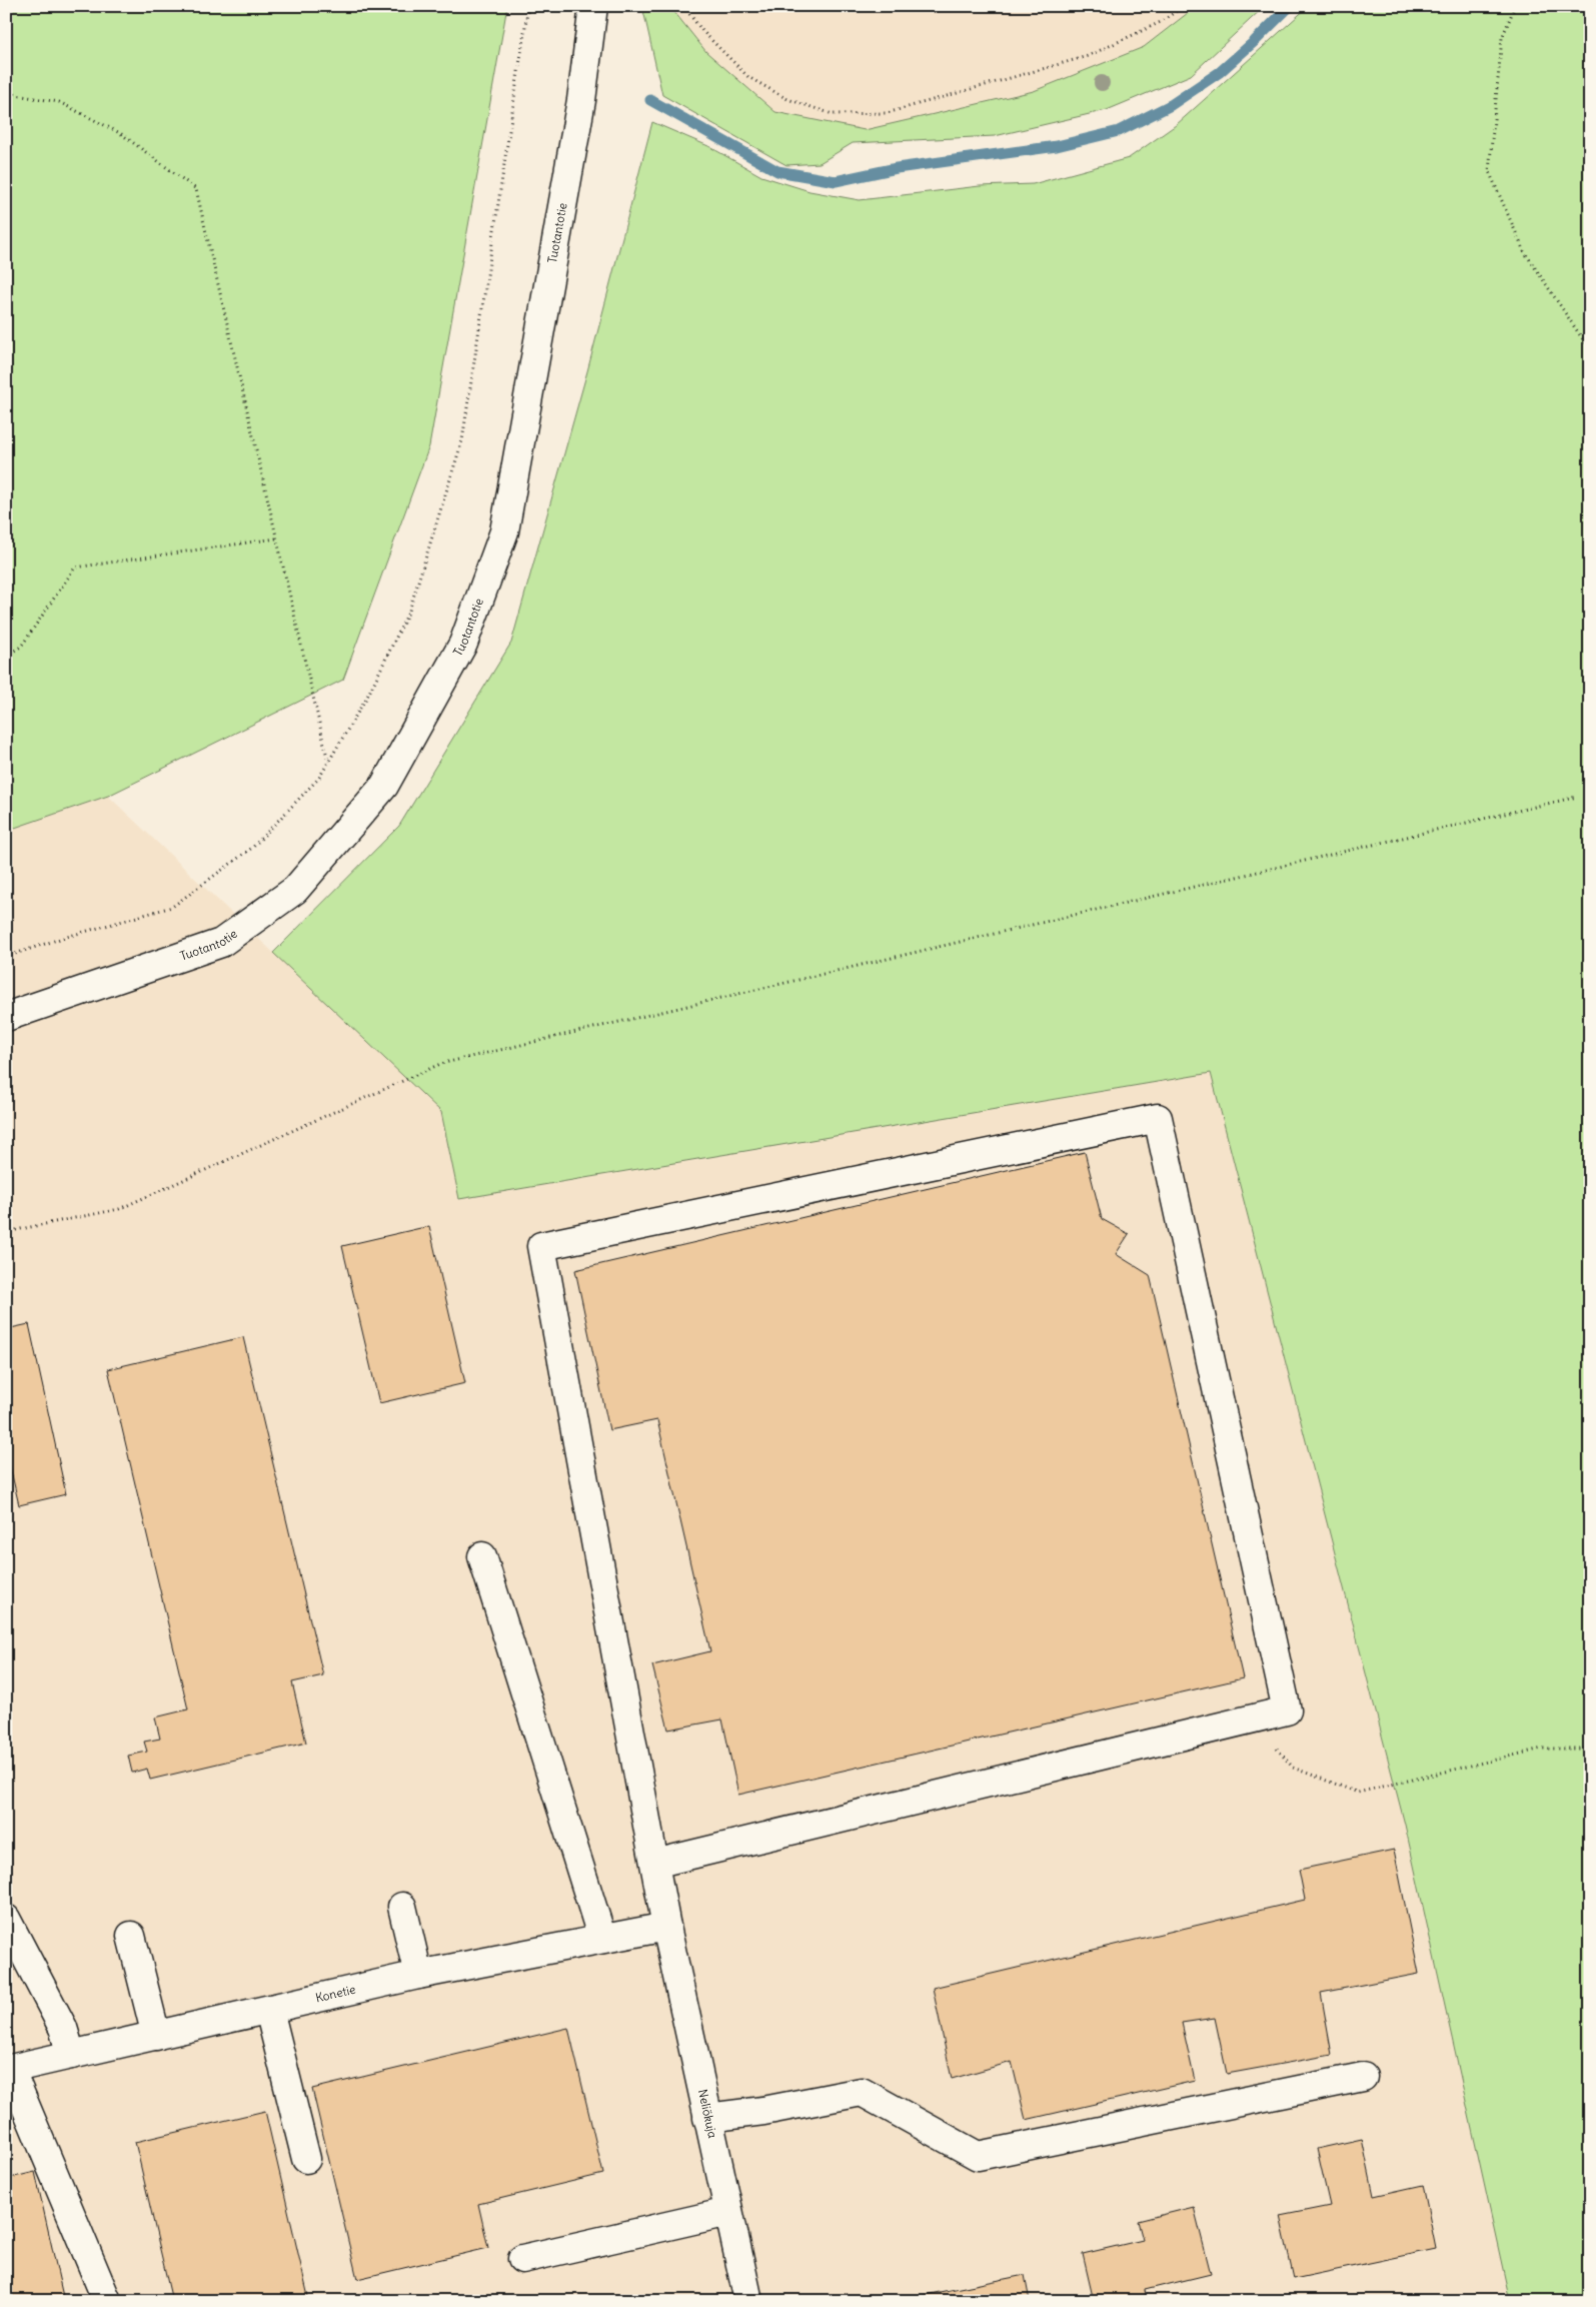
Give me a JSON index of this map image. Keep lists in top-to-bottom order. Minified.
{"streets":{"street":["Tuotantotie","Konetie","Neliökuja"]},"crossings":[["Konetie","Neliökuja"]]}
